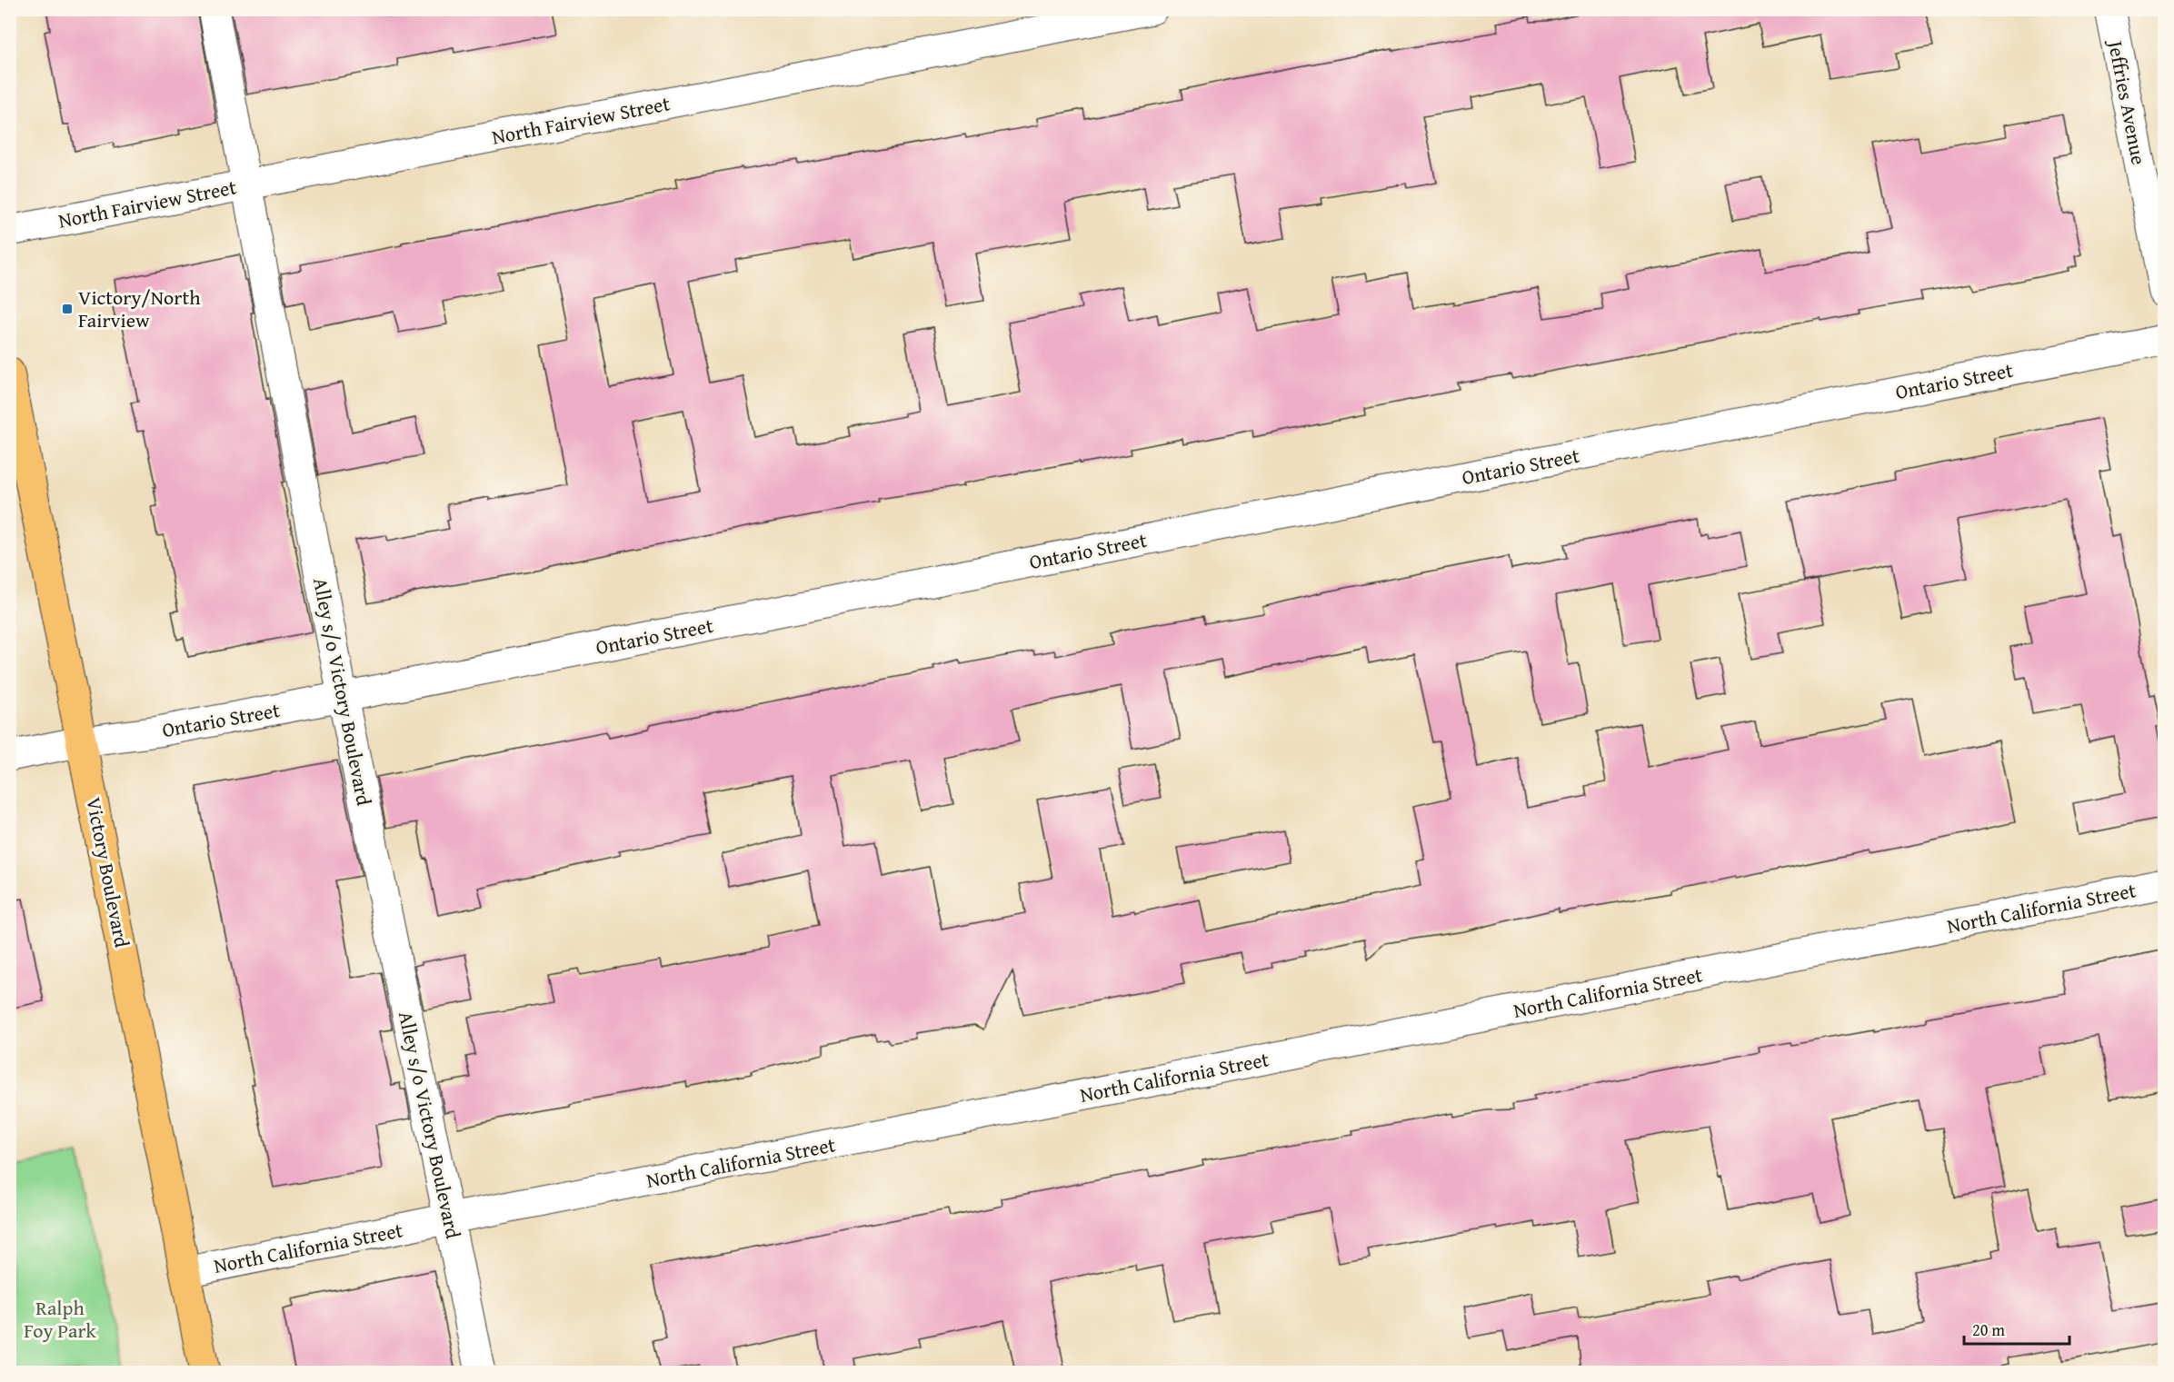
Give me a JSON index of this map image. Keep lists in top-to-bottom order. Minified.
{"streets":{"main road":["Victory Boulevard"],"street":["Jeffries Avenue","North Fairview Street","Ontario Street","Alley s/o Victory Boulevard","North California Street"]},"crossings":[["North Fairview Street","Alley s/o Victory Boulevard"],["Ontario Street","Alley s/o Victory Boulevard"],["Ontario Street","Victory Boulevard"],["Alley s/o Victory Boulevard","North California Street"],["Victory Boulevard","North California Street"]],"parks":["Ralph Foy Park"],"places":{"transit":["Victory/North Fairview"]},"scale_bar":"20 m"}
